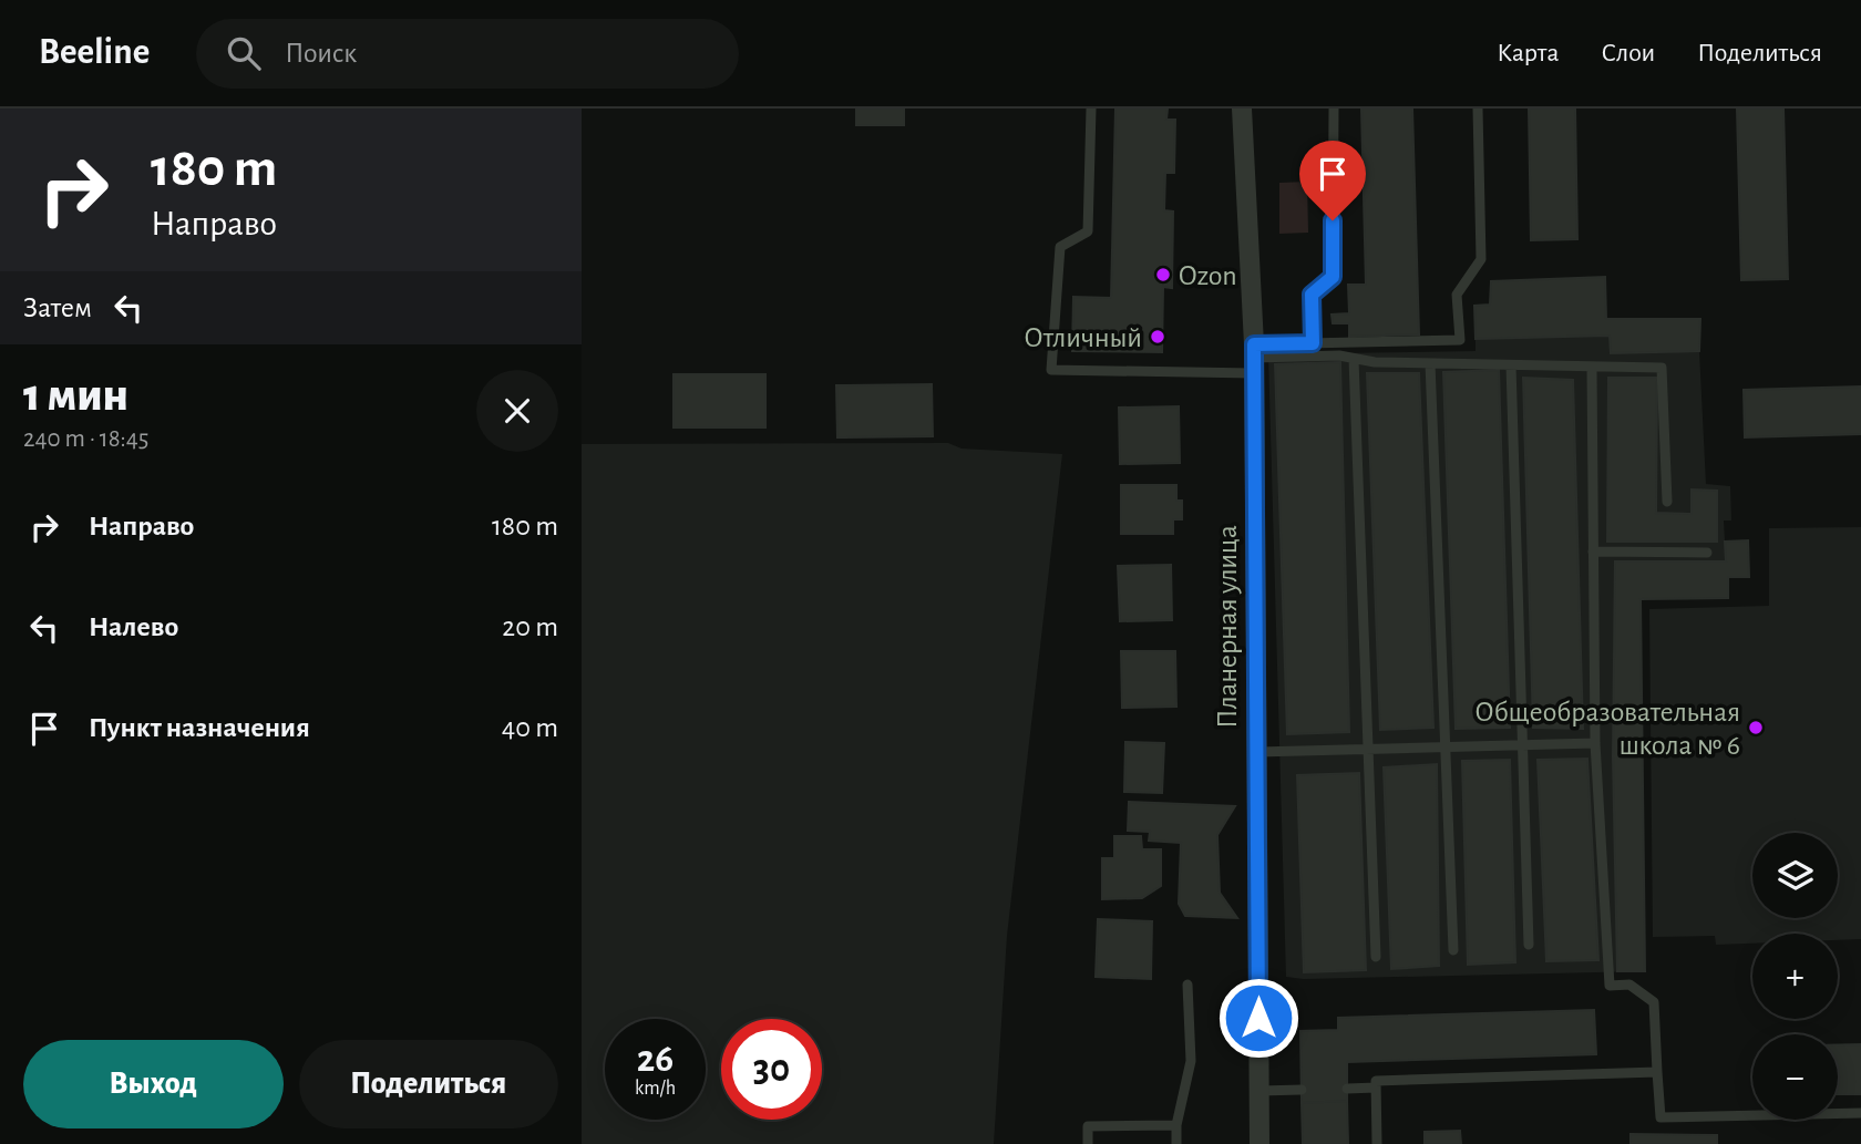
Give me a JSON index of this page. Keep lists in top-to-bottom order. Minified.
{"streets":{"street":["Планерная улица"]},"places":["Ozon","Отличный","Общеобразовательная школа № 6"],"page":{"header":"Beeline","search":"Поиск","nav":["Карта","Слои","Поделиться"],"turn":["180 m","Направо"],"then":"Затем","heading":["1 мин","240 m · 18:45"],"list":[{"name":"Направо","value":"180 m"},{"name":"Налево","value":"20 m"},{"name":"Пункт назначения","value":"40 m"}],"map_buttons":["+","−"],"speed":"26 km/h","limit":"30","buttons":["Выход","Поделиться"]}}
